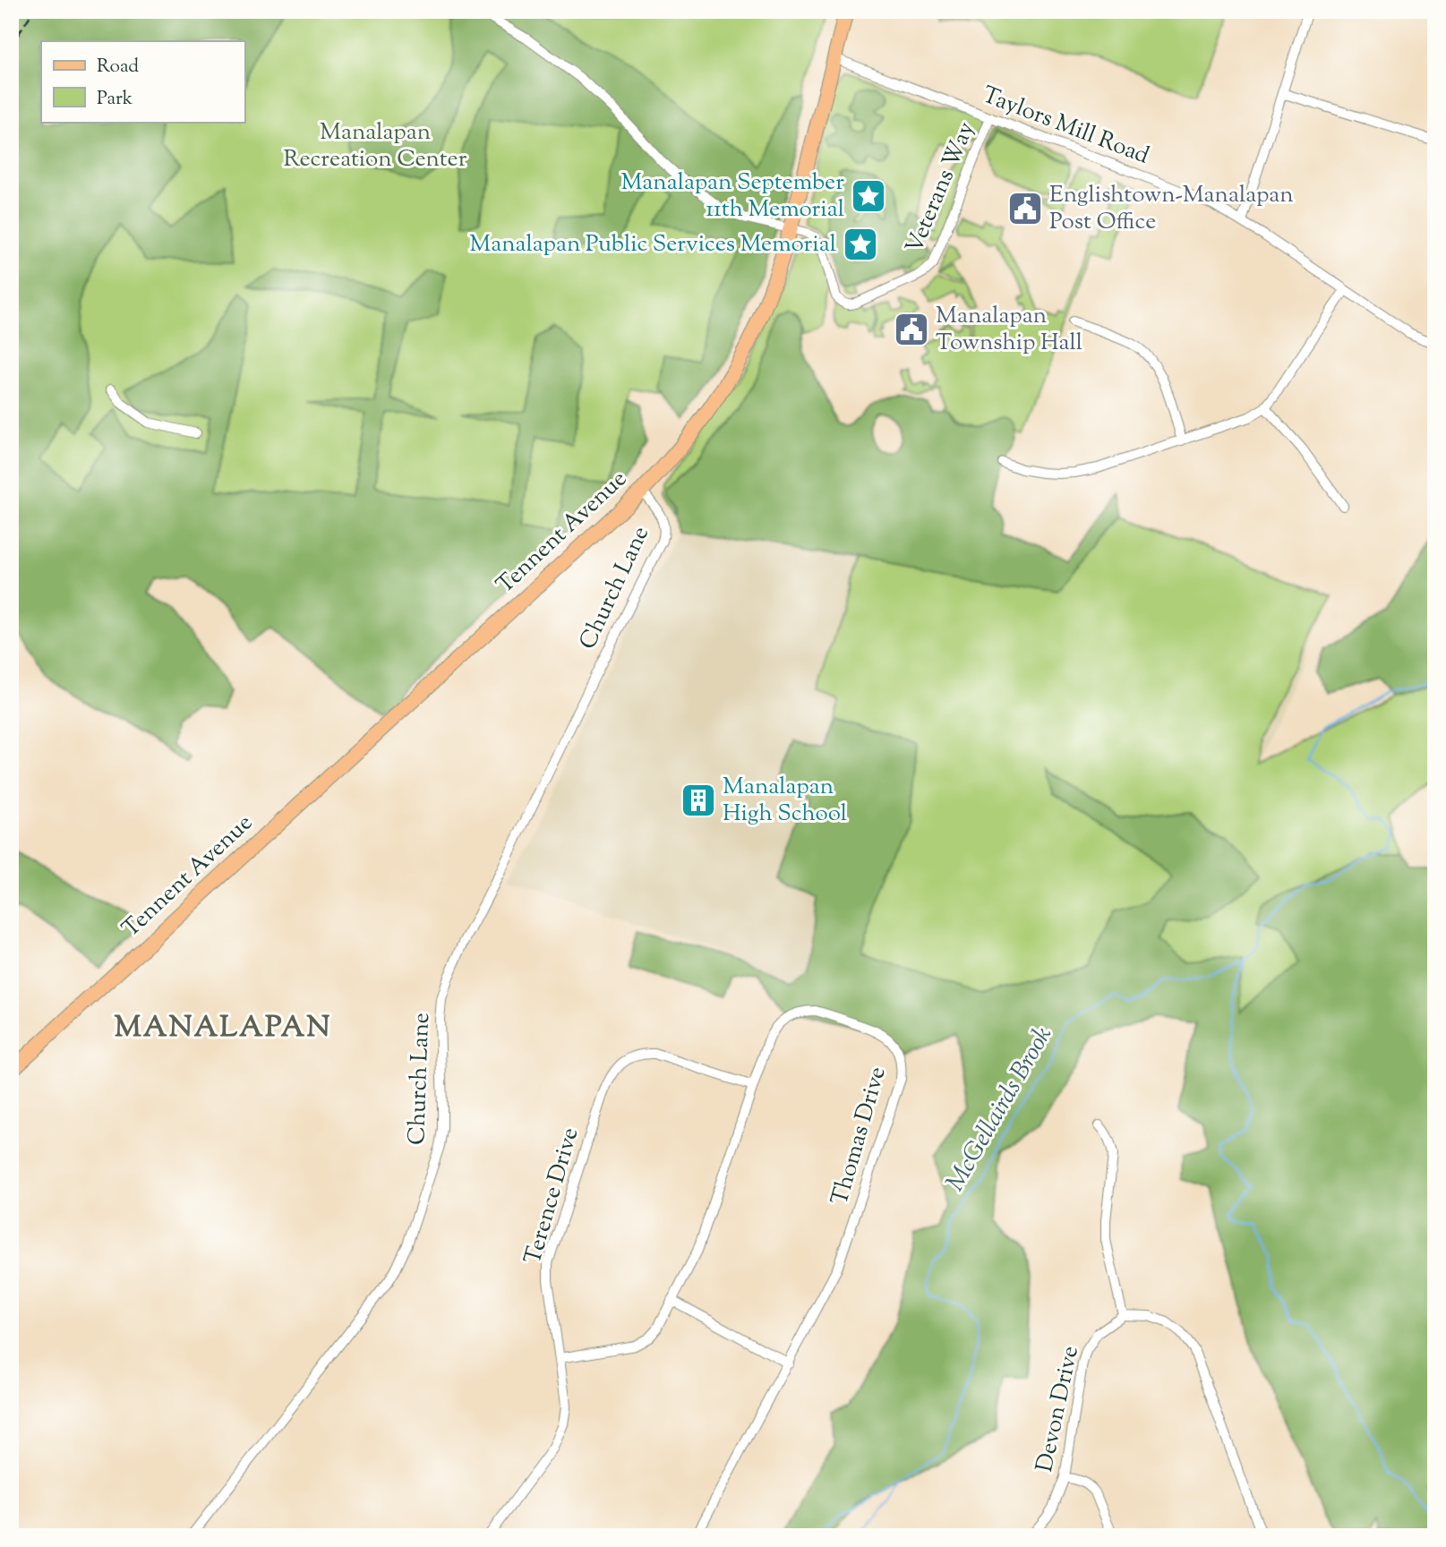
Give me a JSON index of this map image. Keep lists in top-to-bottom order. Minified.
{"streets":{"main road":["Tennent Avenue"],"street":["Taylors Mill Road","Veterans Way","Church Lane","Thomas Drive","Terence Drive","Devon Drive"]},"crossings":[["Taylors Mill Road","Veterans Way"],["Taylors Mill Road","Tennent Avenue"],["Veterans Way","Tennent Avenue"],["Tennent Avenue","Church Lane"],["Thomas Drive","Terence Drive"]],"districts":["MANALAPAN"],"water":["McGellairds Brook"],"parks":["Manalapan Recreation Center"],"places":{"place":["Manalapan September 11th Memorial","Manalapan Public Services Memorial"],"public building":["Englishtown-Manalapan Post Office","Manalapan Township Hall"],"building":["Manalapan High School"]},"legend":["Road","Park"]}
